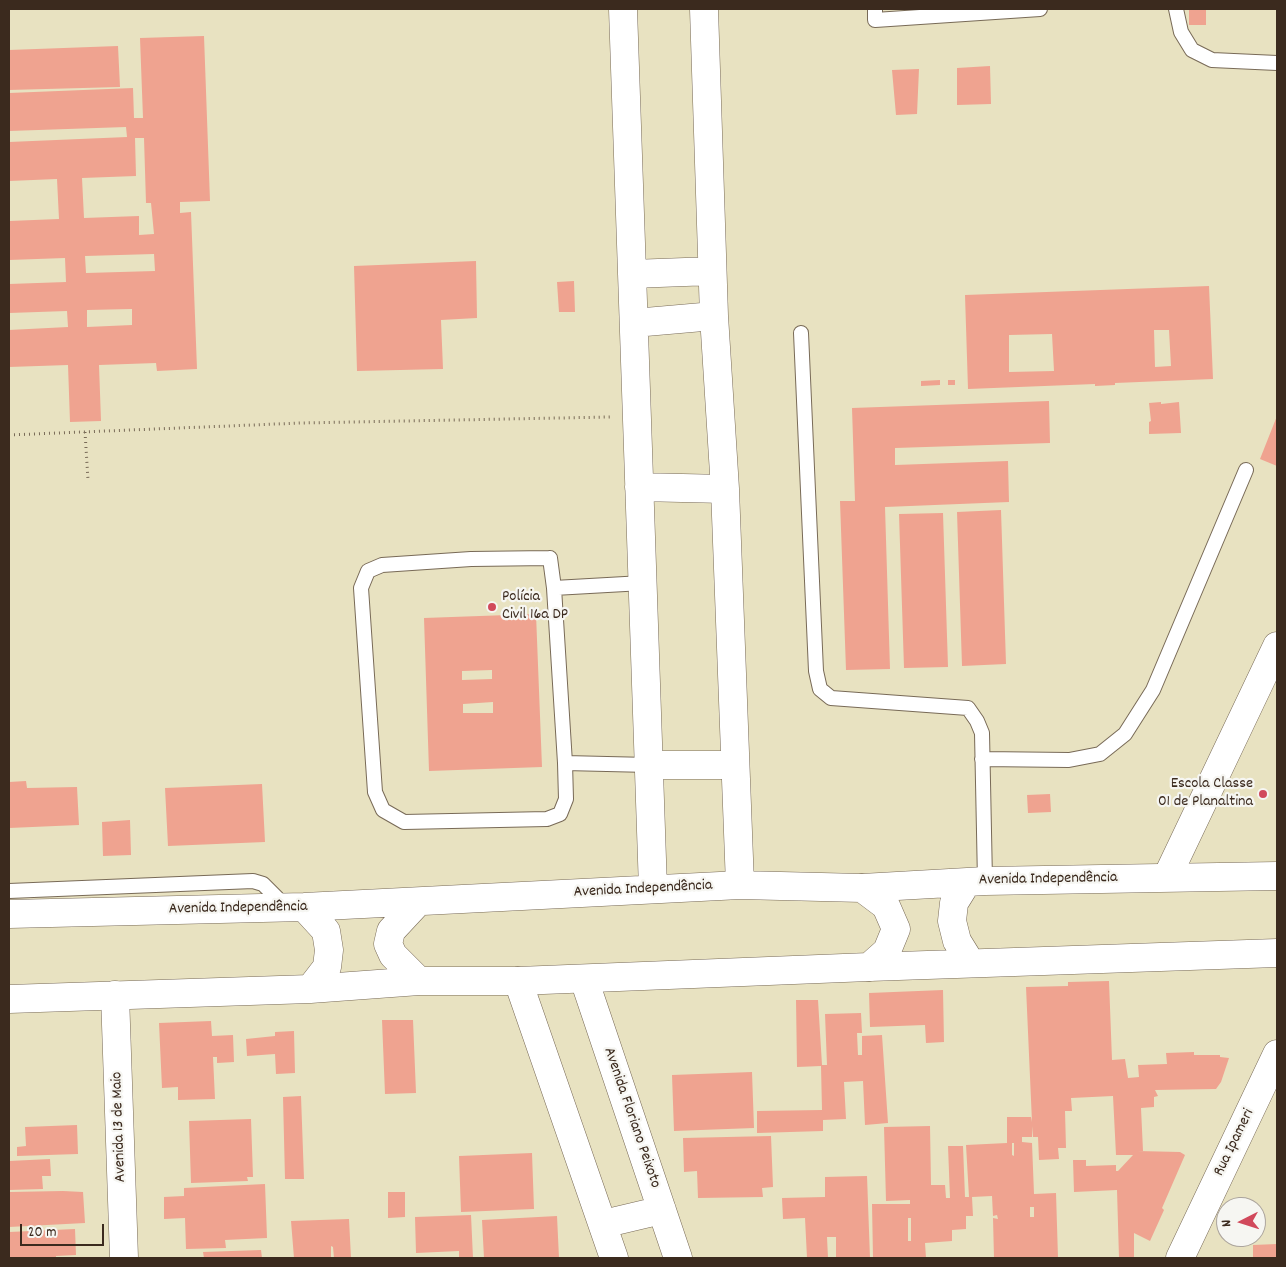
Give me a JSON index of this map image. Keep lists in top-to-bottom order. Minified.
{"streets":{"main road":["Avenida Independência","Avenida Floriano Peixoto","Avenida 13 de Maio","Rua Ipameri"]},"places":["Polícia Civil 16a DP","Escola Classe 01 de Planaltina"],"scale_bar":"20 m","north":"left"}
